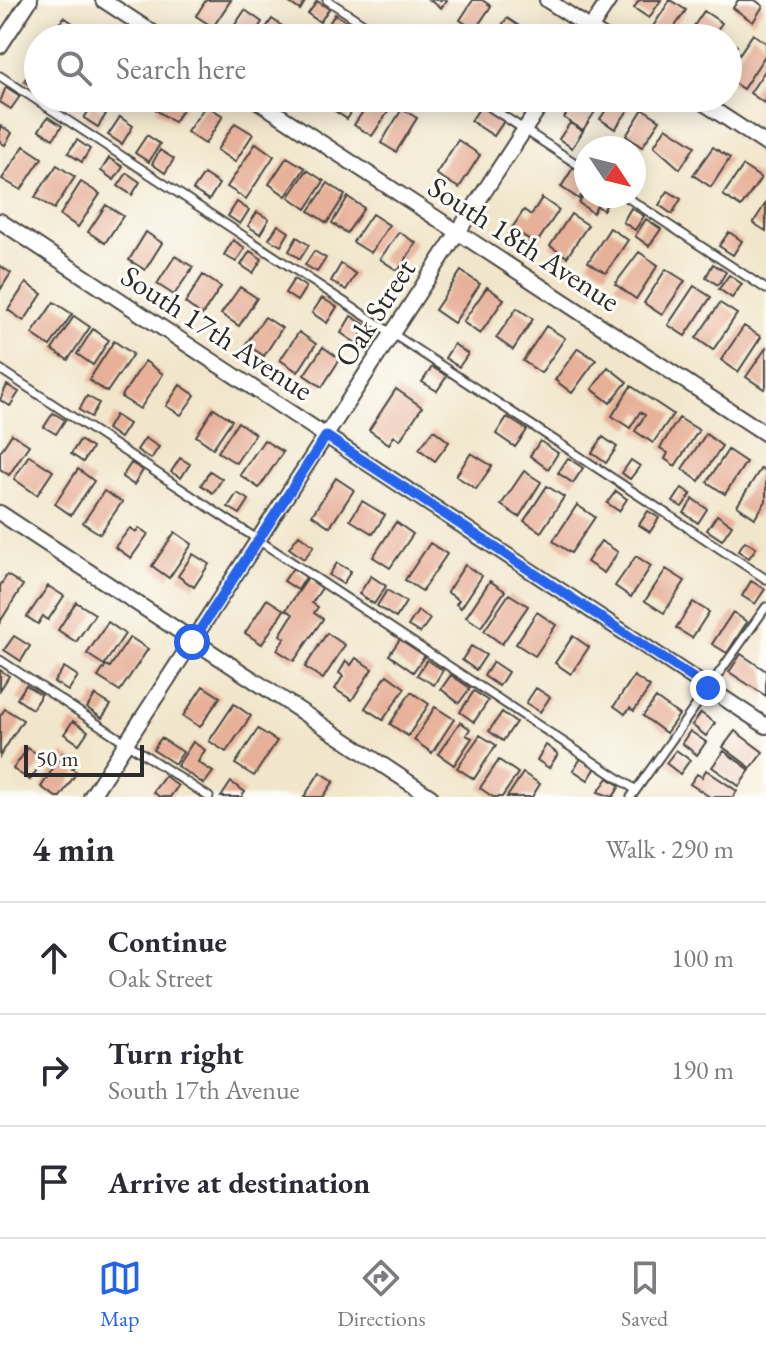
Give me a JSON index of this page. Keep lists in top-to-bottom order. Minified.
{"streets":{"street":["South 18th Avenue","Oak Street","South 17th Avenue"]},"crossings":[["South 18th Avenue","Oak Street"],["Oak Street","South 17th Avenue"]],"scale_bar":"50 m","north":"bottom right","page":{"search":"Search here","scale":"50 m","heading":["4 min","Walk · 290 m"],"list":[["Continue","Oak Street","100 m"],["Turn right","South 17th Avenue","190 m"],"Arrive at destination"],"nav":["Map","Directions","Saved"]}}
